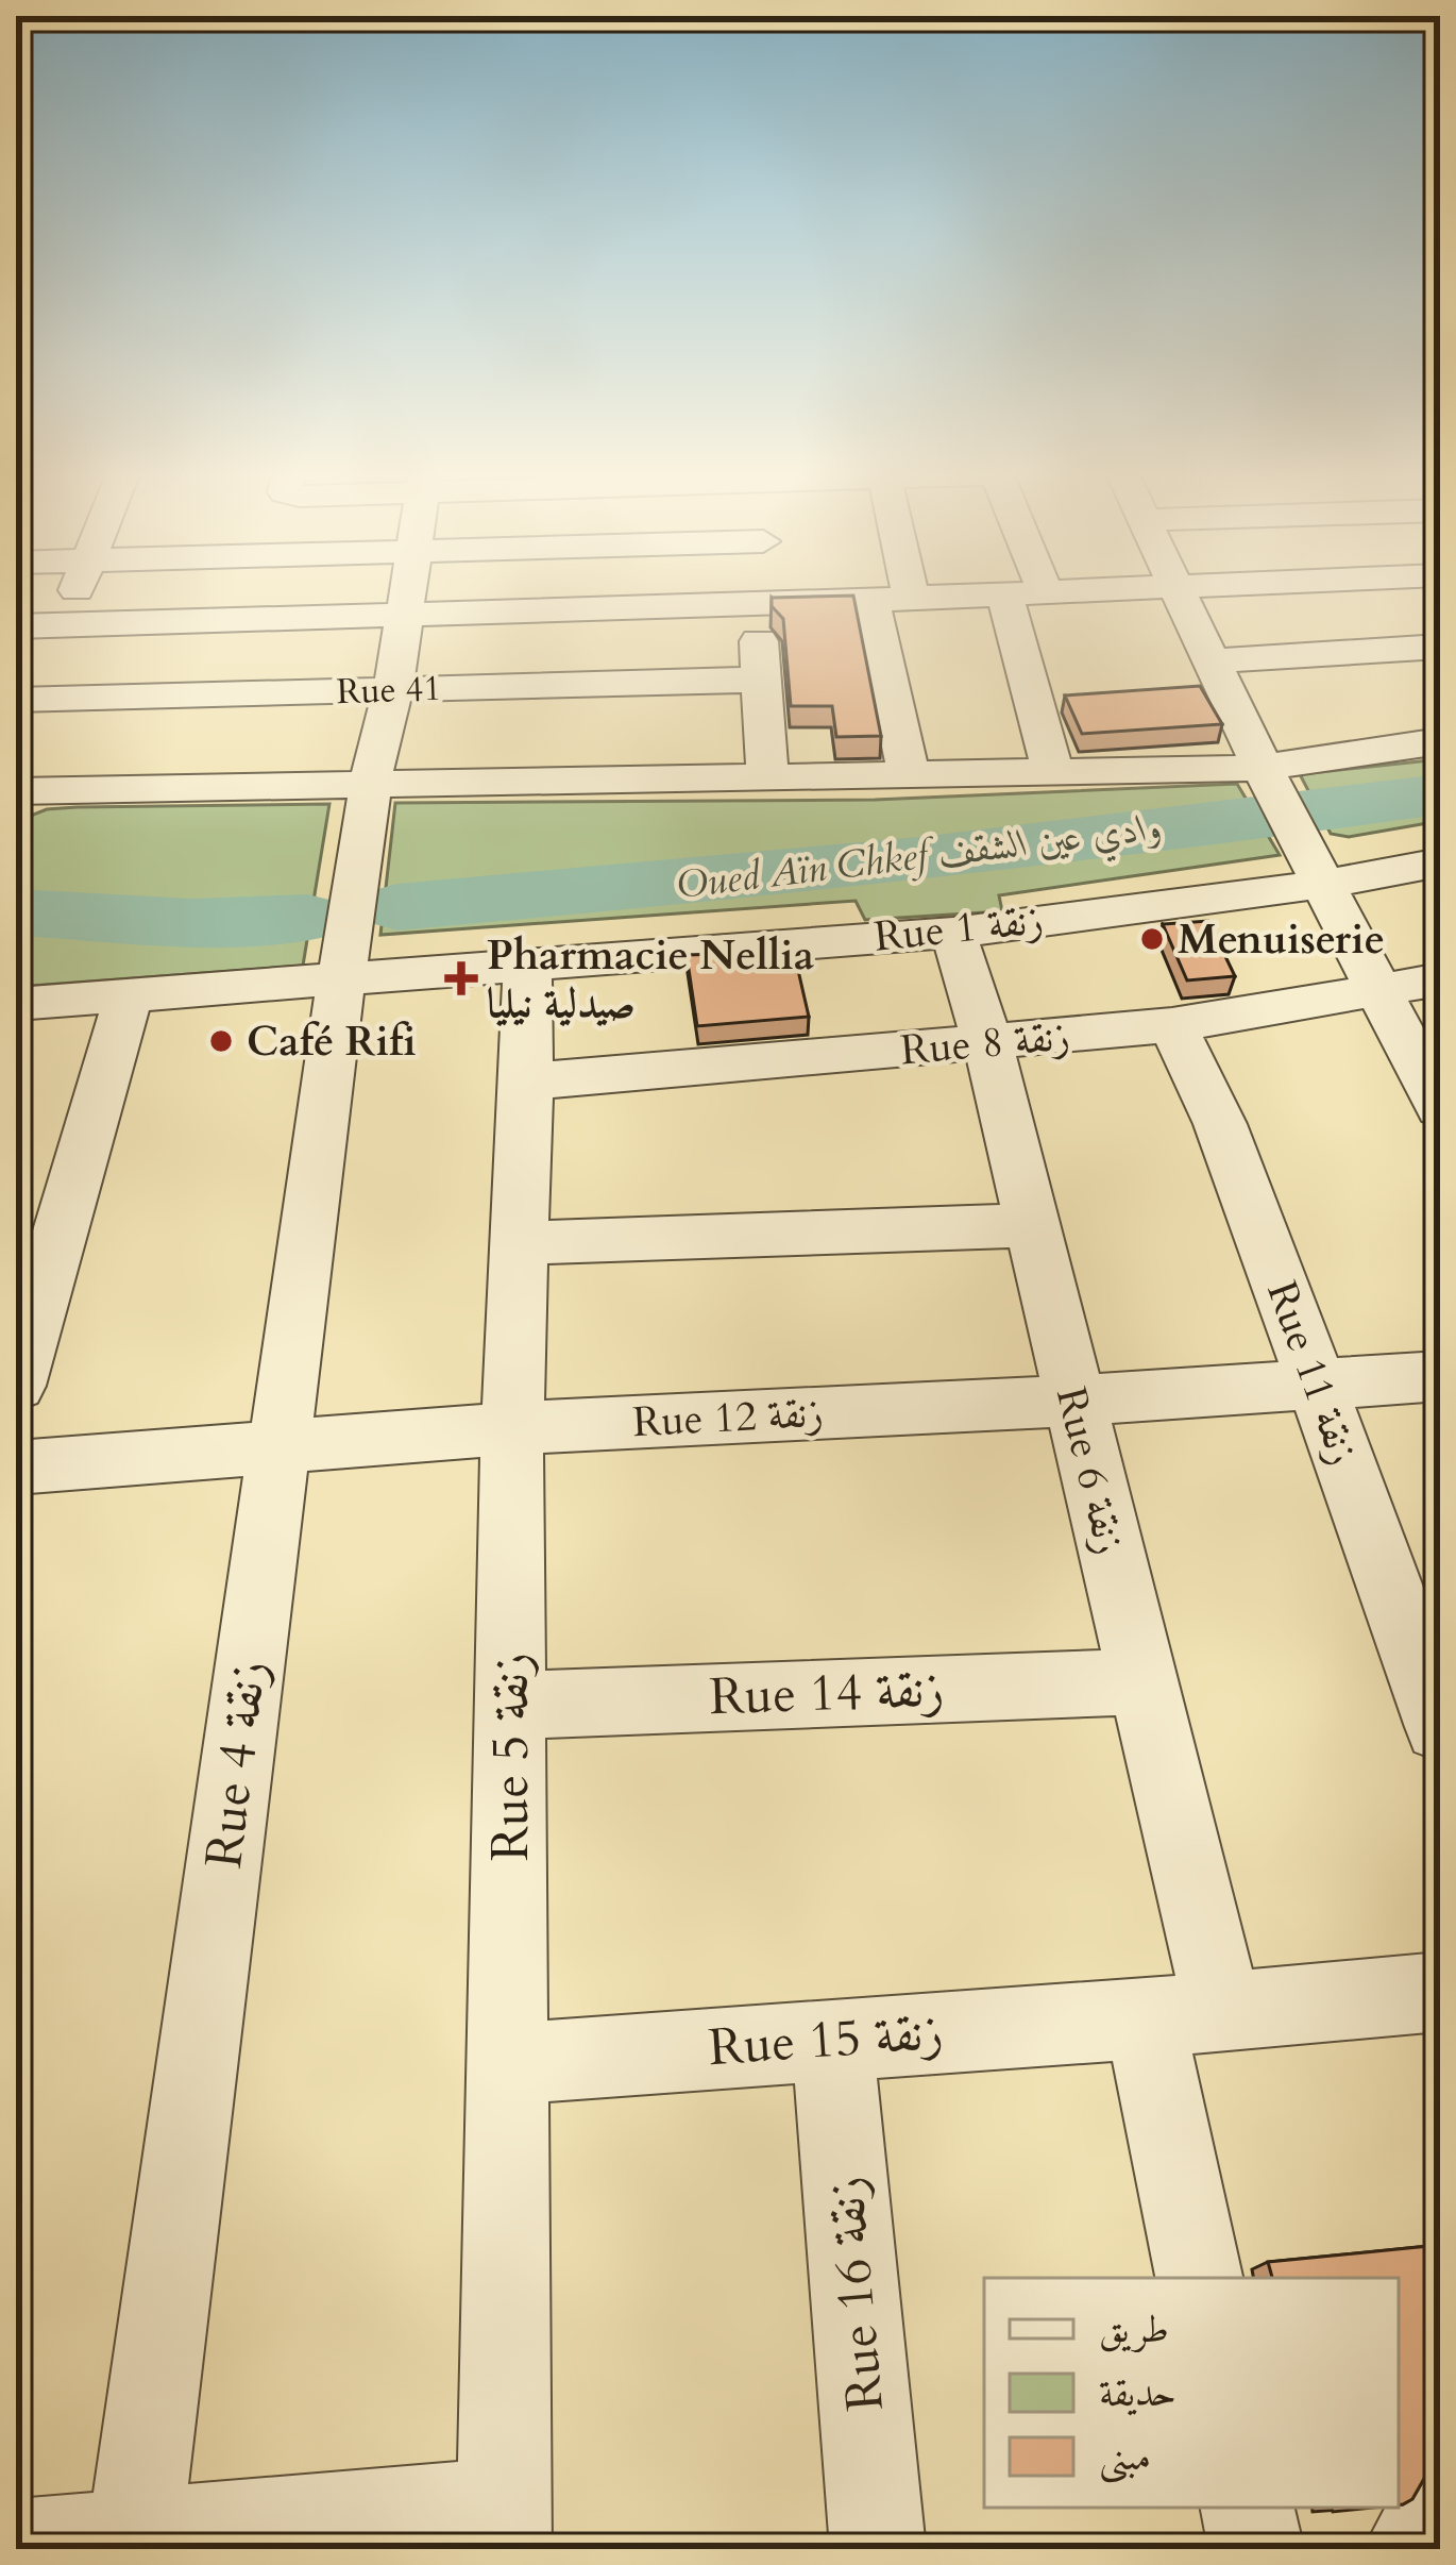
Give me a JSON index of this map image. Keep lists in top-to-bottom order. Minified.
{"streets":{"street":["Rue 41","Rue 1 زنقة","Rue 8 زنقة","Rue 11 زنقة","Rue 12 زنقة","Rue 6 زنقة","Rue 14 زنقة","Rue 5 زنقة","Rue 4 زنقة","Rue 15 زنقة","Rue 16 زنقة"]},"crossings":[["Rue 41","Rue 4 زنقة"],["Rue 1 زنقة","Rue 6 زنقة"],["Rue 1 زنقة","Rue 5 زنقة"],["Rue 1 زنقة","Rue 4 زنقة"],["Rue 8 زنقة","Rue 11 زنقة"],["Rue 8 زنقة","Rue 6 زنقة"],["Rue 8 زنقة","Rue 5 زنقة"],["Rue 11 زنقة","Rue 12 زنقة"],["Rue 12 زنقة","Rue 6 زنقة"],["Rue 12 زنقة","Rue 5 زنقة"],["Rue 12 زنقة","Rue 4 زنقة"],["Rue 6 زنقة","Rue 14 زنقة"],["Rue 6 زنقة","Rue 15 زنقة"],["Rue 14 زنقة","Rue 5 زنقة"],["Rue 5 زنقة","Rue 15 زنقة"],["Rue 15 زنقة","Rue 16 زنقة"]],"water":["Oued Aïn Chkef وادي عين الشقف"],"places":{"other":["Menuiserie","Café Rifi"],"health":["Pharmacie Nellia صيدلية نيليا"]},"legend":["طريق","حديقة","مبنى"]}
